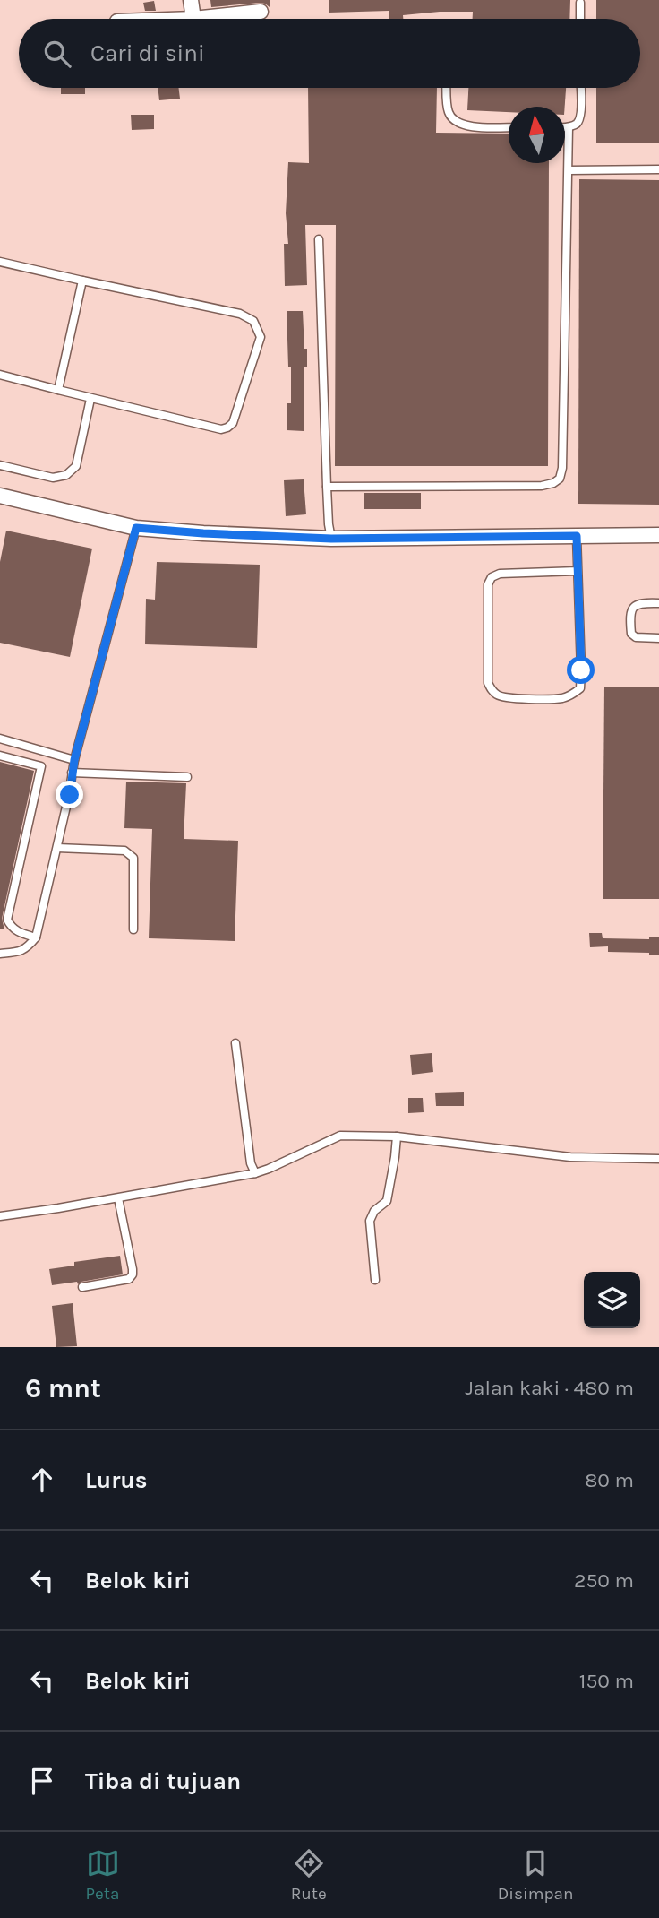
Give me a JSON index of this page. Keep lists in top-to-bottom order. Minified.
{"north":"top","page":{"search":"Cari di sini","heading":["6 mnt","Jalan kaki · 480 m"],"list":[["Lurus","80 m"],["Belok kiri","250 m"],["Belok kiri","150 m"],"Tiba di tujuan"],"nav":["Peta","Rute","Disimpan"]}}
